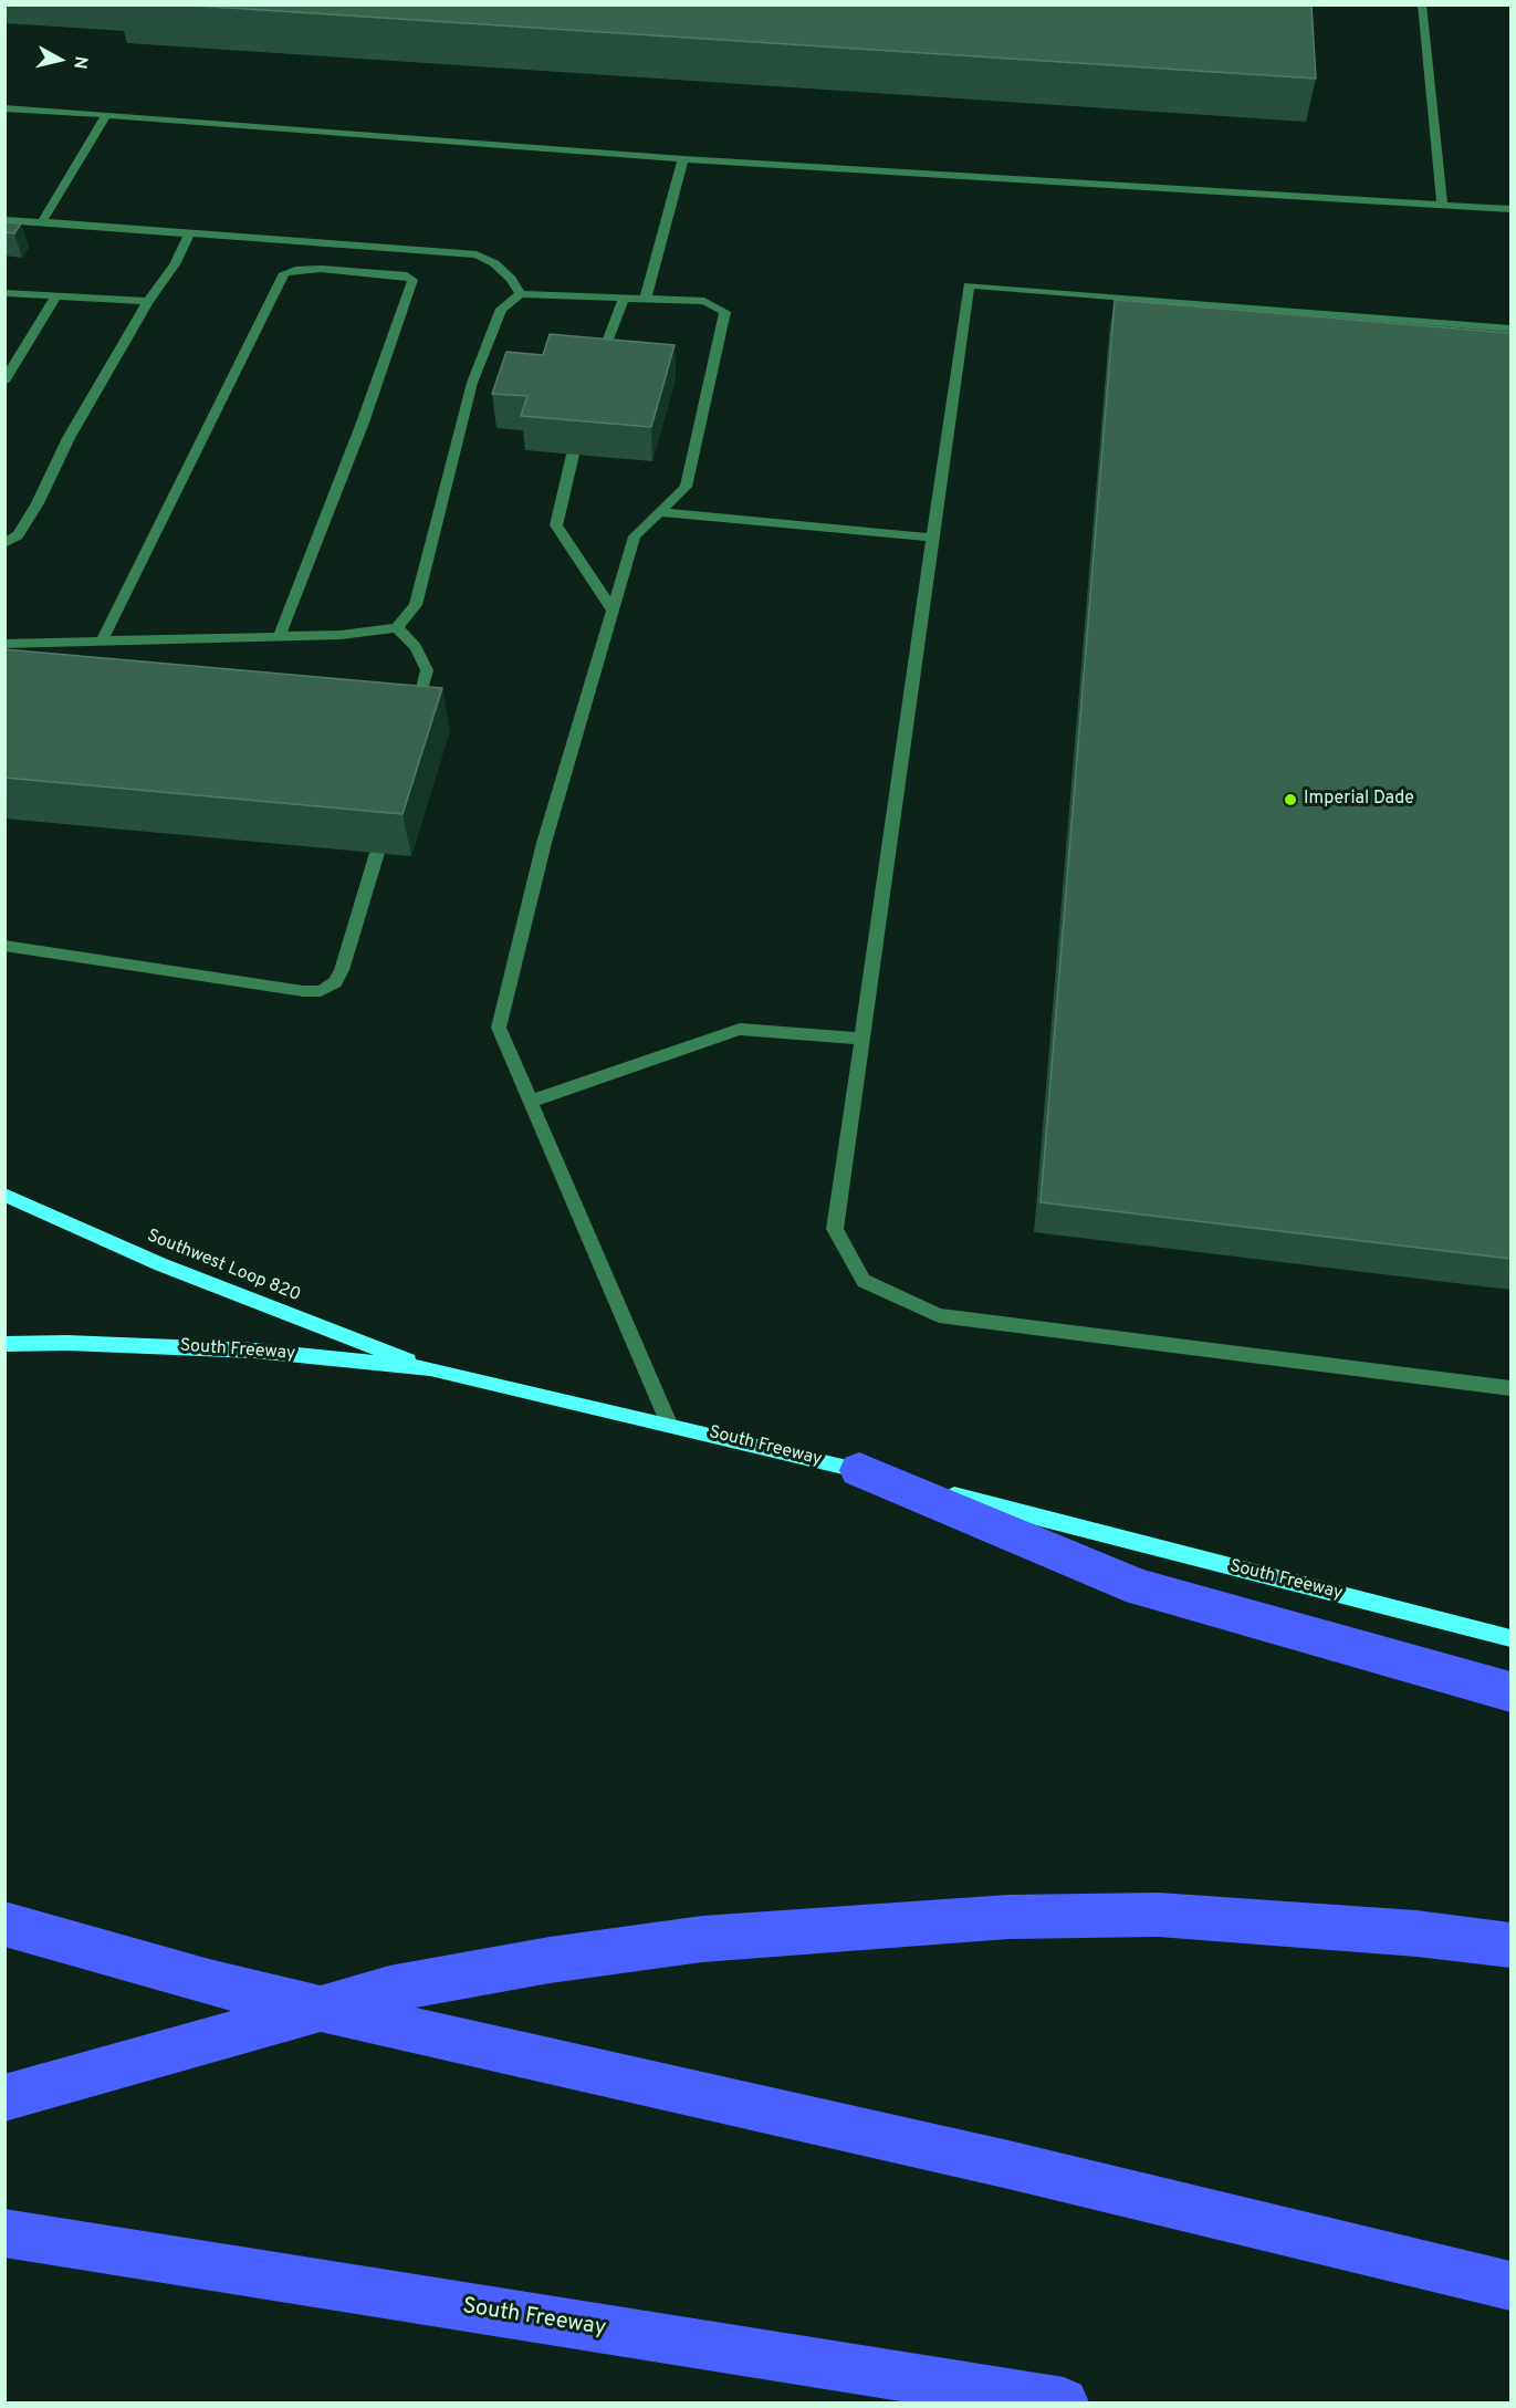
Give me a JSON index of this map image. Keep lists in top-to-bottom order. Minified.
{"streets":{"highway":["South Freeway"],"main road":["Southwest Loop 820"]},"crossings":[["Southwest Loop 820","South Freeway"]],"places":["Imperial Dade"],"north":"right"}
